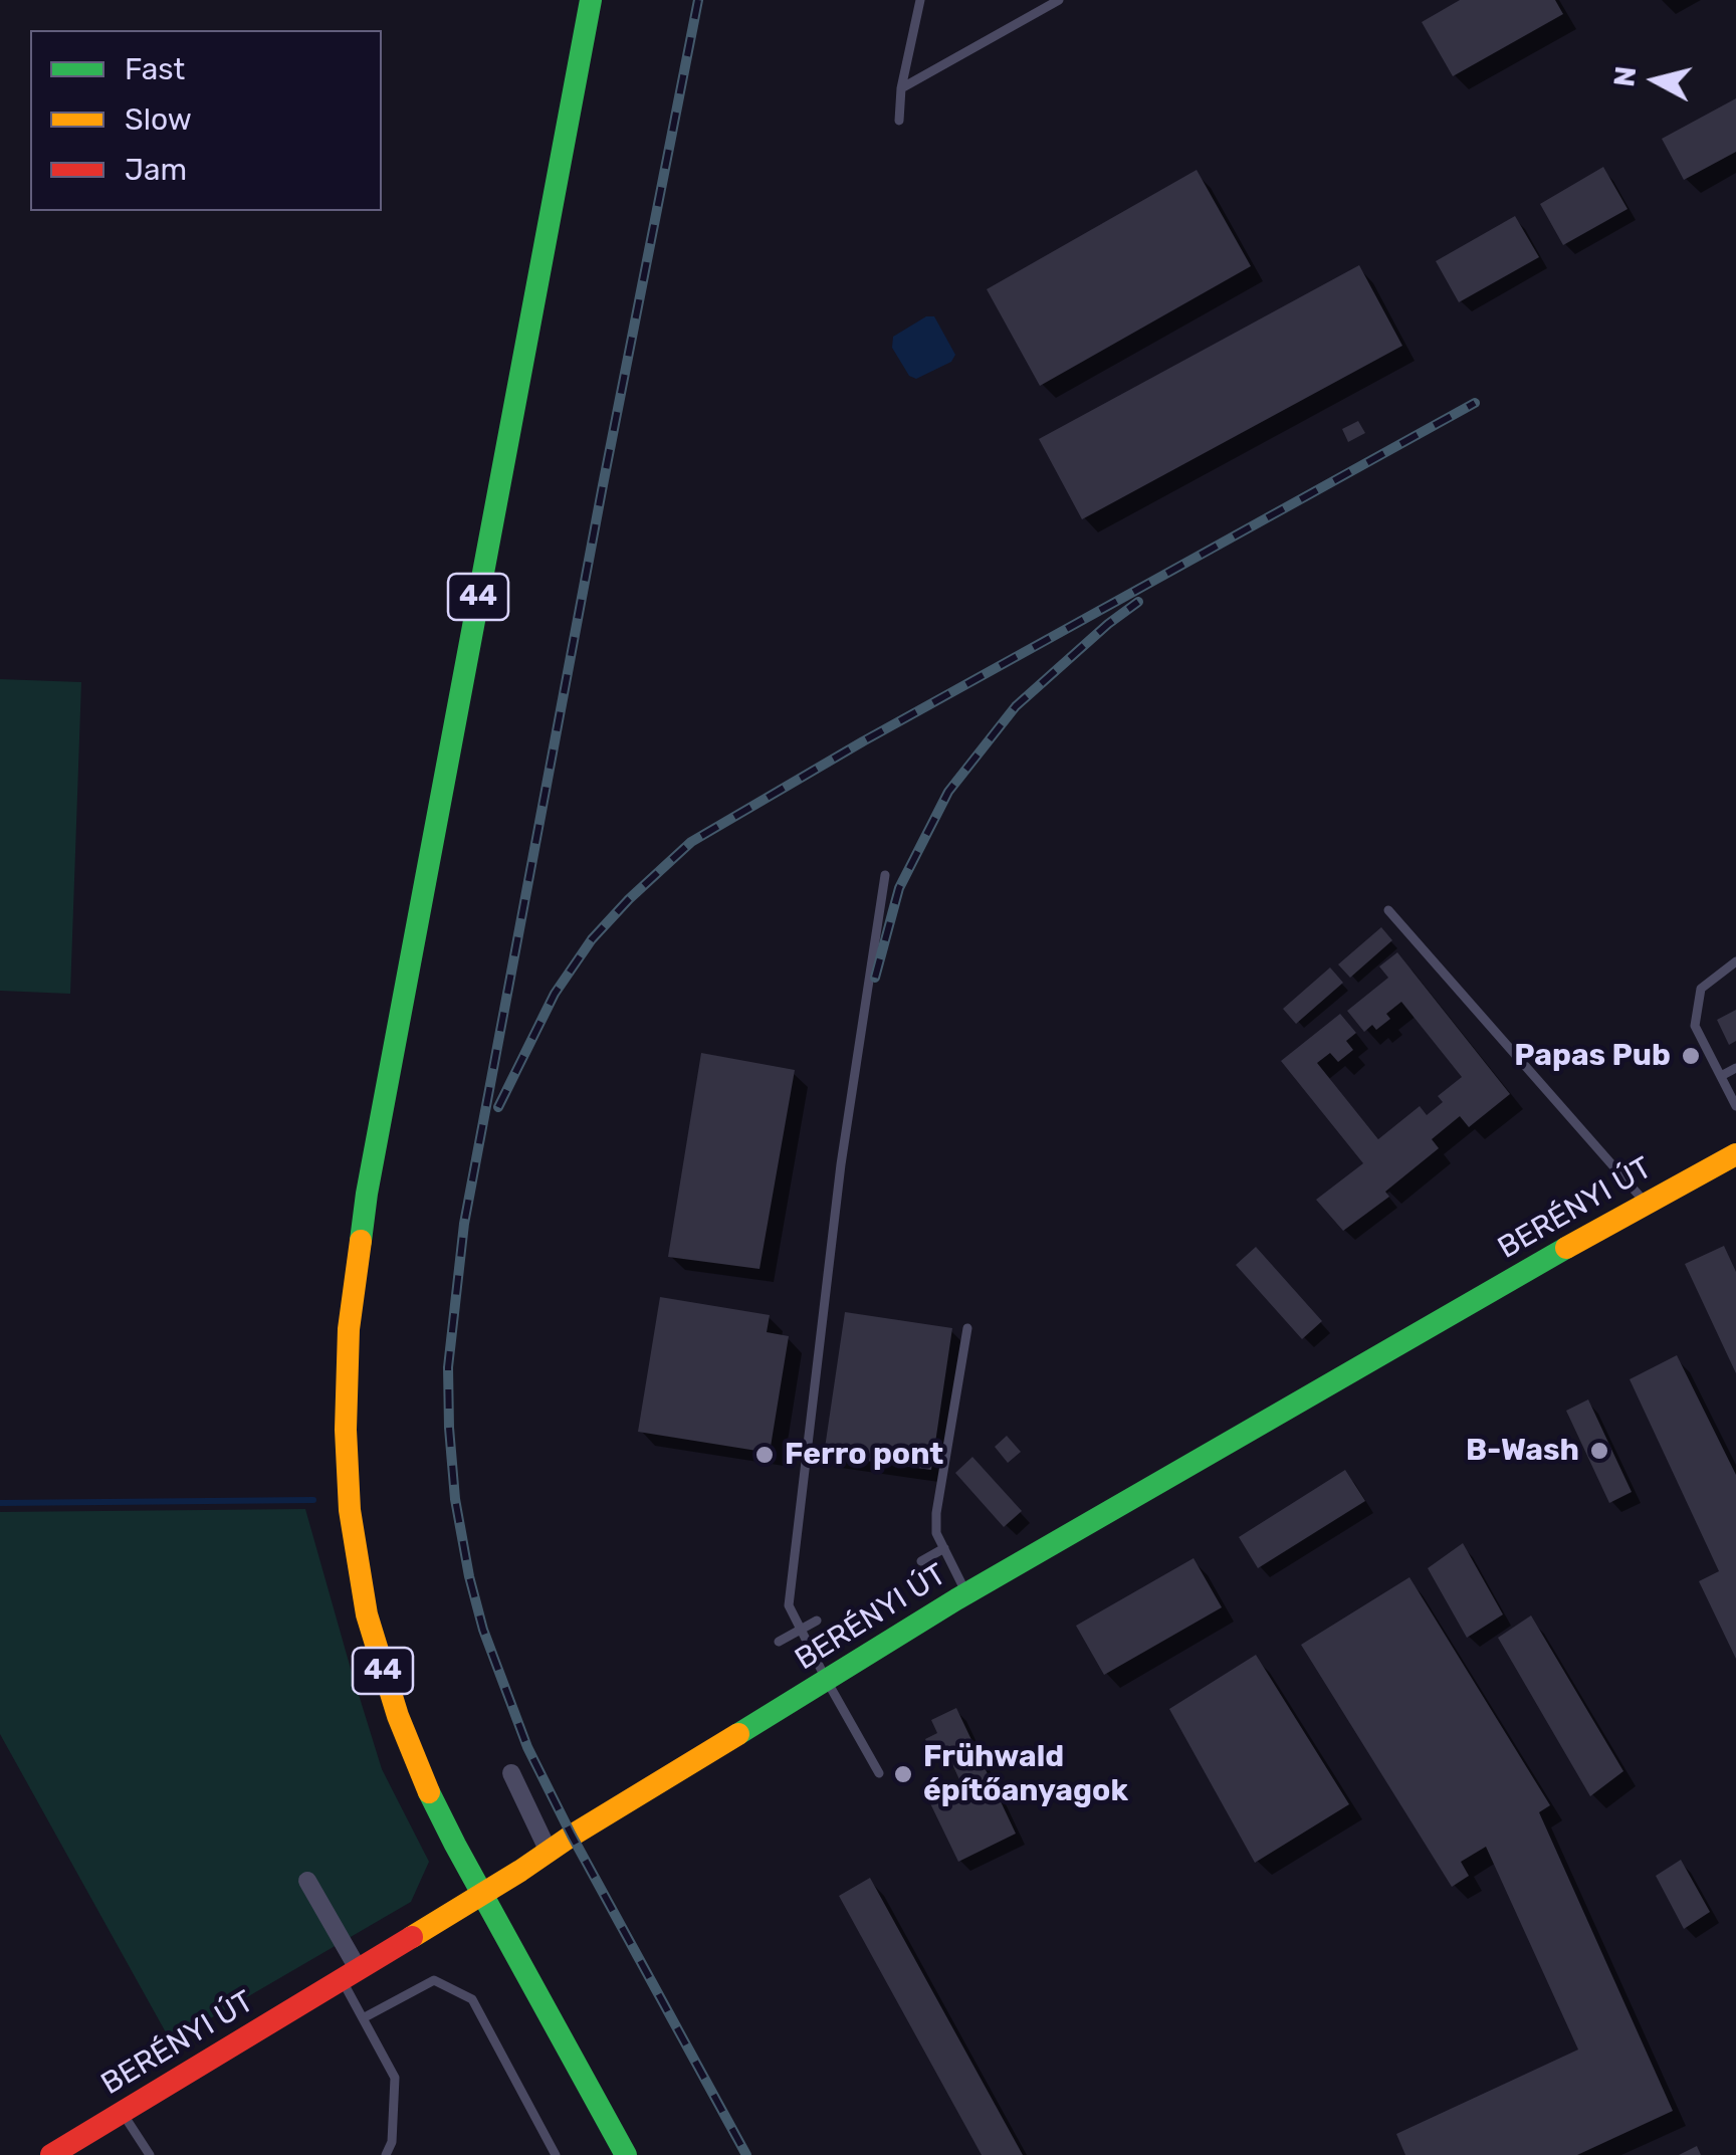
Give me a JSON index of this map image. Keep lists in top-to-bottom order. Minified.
{"streets":{"main road":["44","BERÉNYI ÚT"]},"crossings":[["44","BERÉNYI ÚT"]],"places":["Papas Pub","B-Wash","Ferro pont","Frühwald építőanyagok"],"legend":["Fast","Slow","Jam"],"north":"left"}
